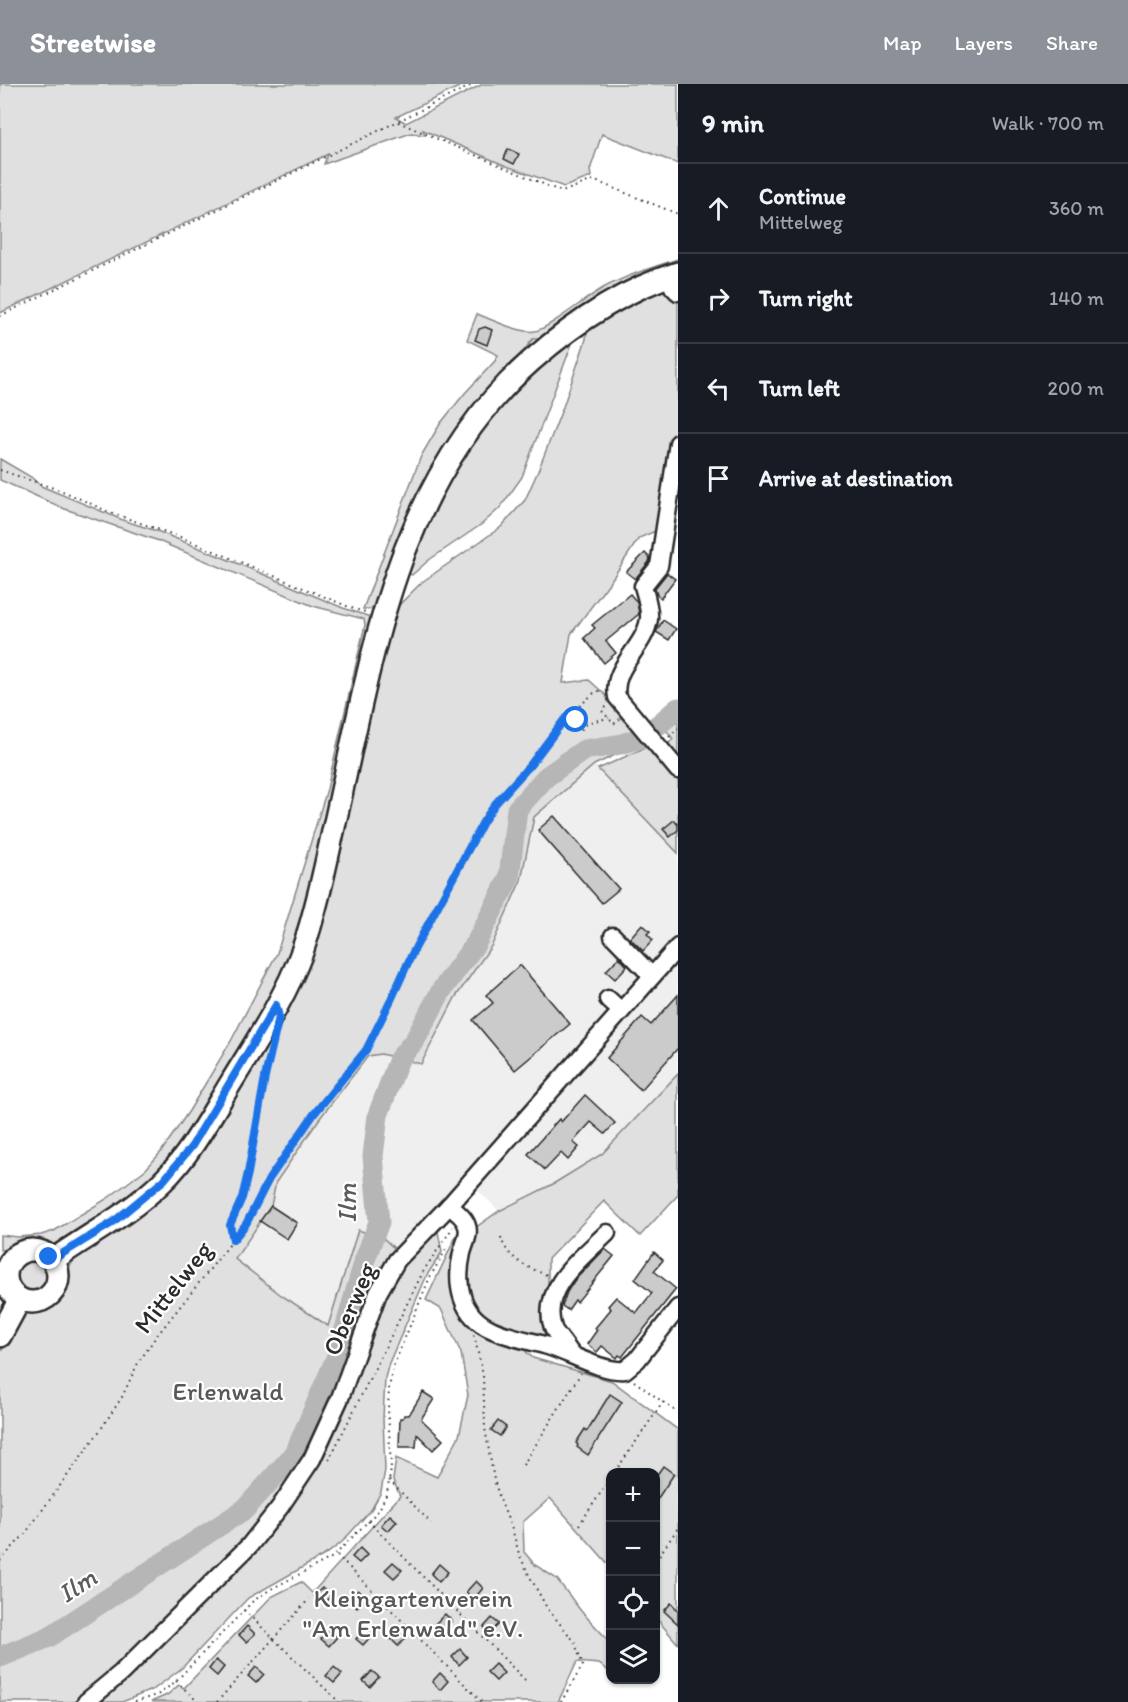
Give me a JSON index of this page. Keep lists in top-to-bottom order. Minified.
{"streets":{"street":["Oberweg"],"path":["Mittelweg"]},"water":["Ilm"],"parks":["Erlenwald","Kleingartenverein \"Am Erlenwald\" e.V."],"page":{"header":"Streetwise","nav":["Map","Layers","Share"],"heading":["9 min","Walk · 700 m"],"list":[["Continue","Mittelweg","360 m"],["Turn right","140 m"],["Turn left","200 m"],"Arrive at destination"],"map_buttons":["+","−"]}}
